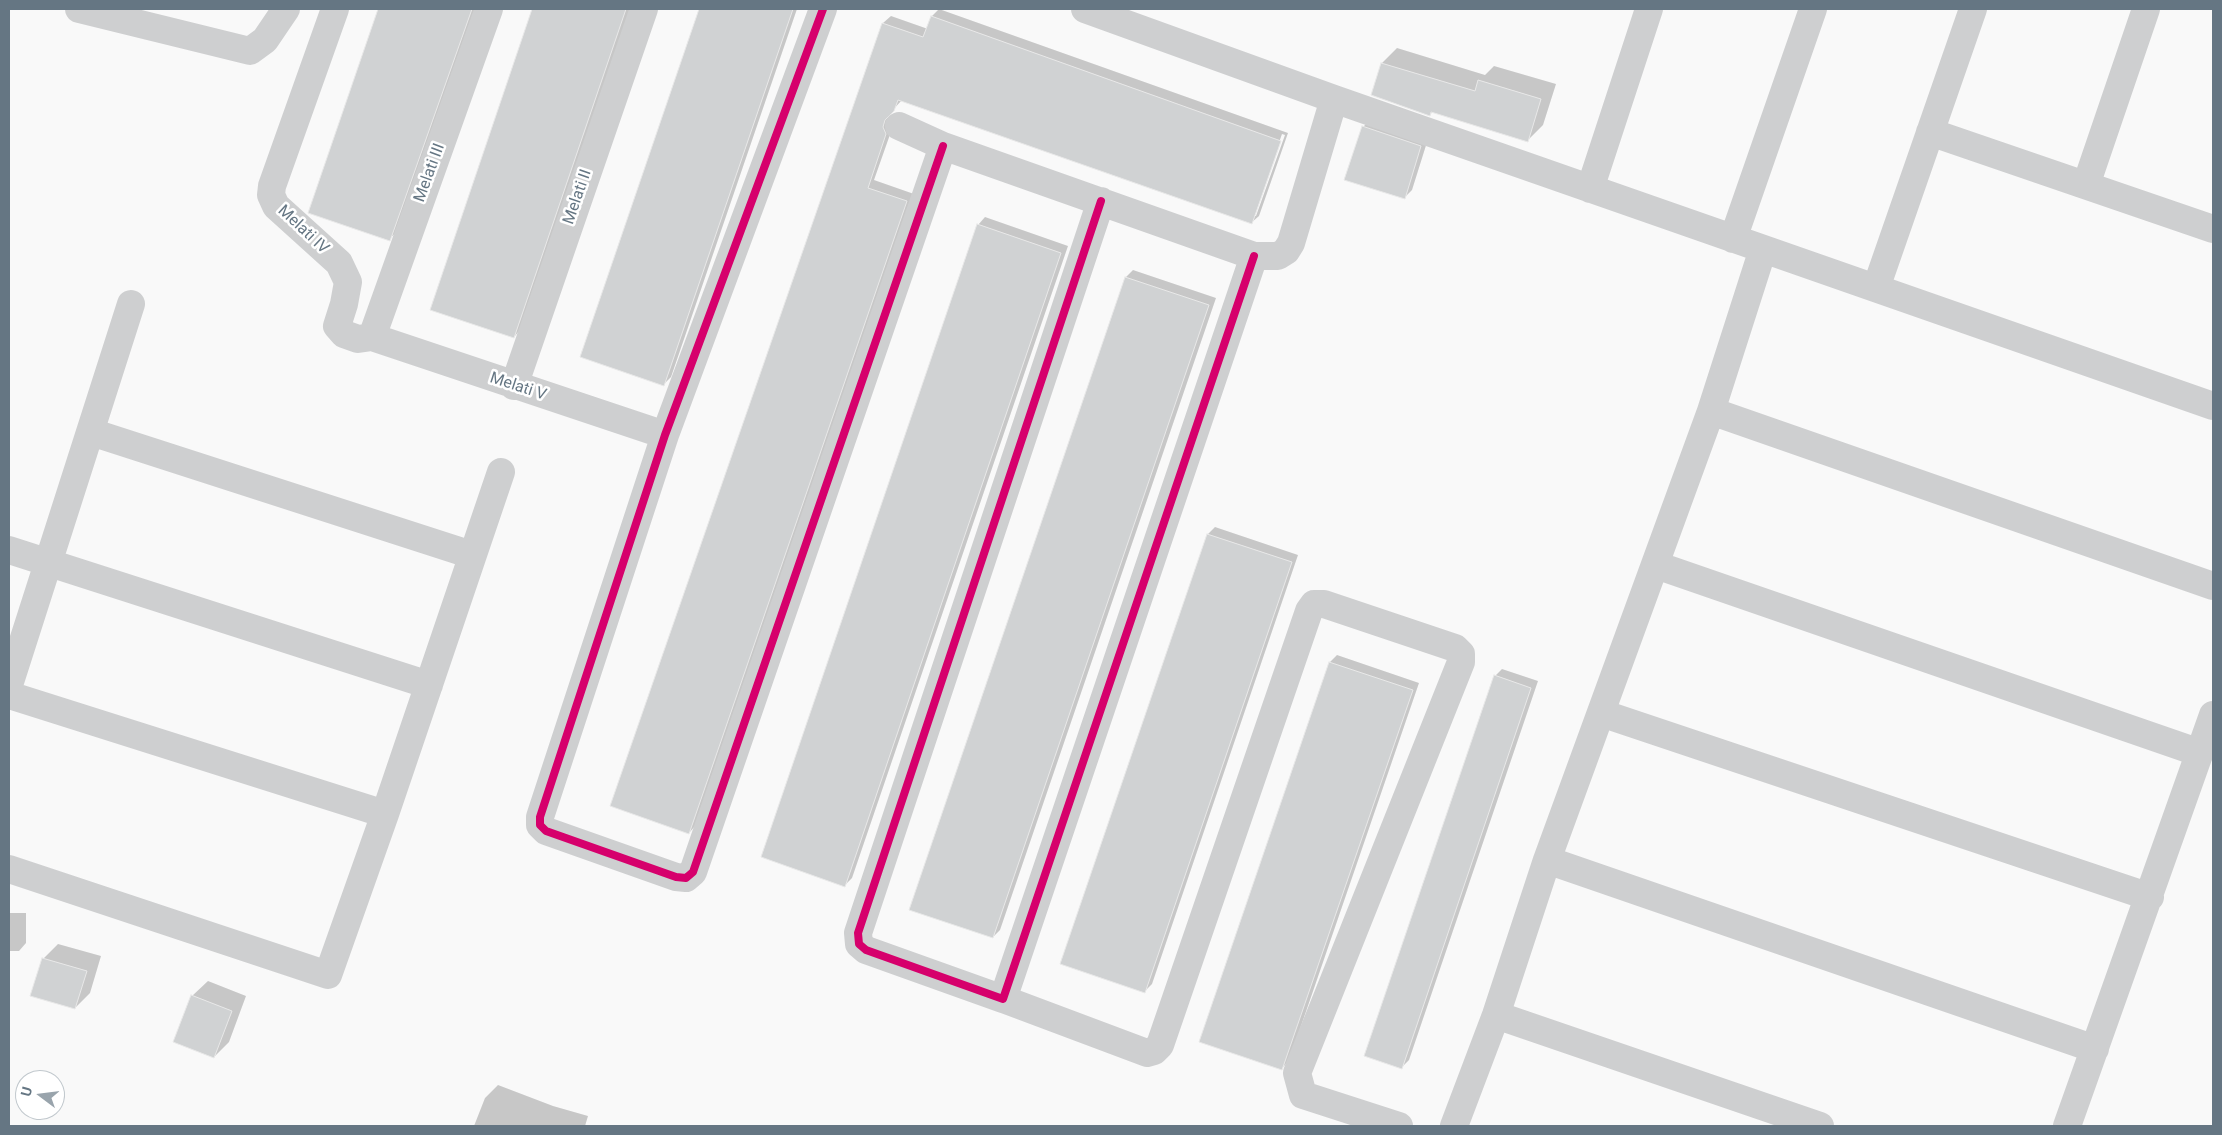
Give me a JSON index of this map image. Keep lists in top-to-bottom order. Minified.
{"streets":{"street":["Melati III","Melati II","Melati IV","Melati V"]},"crossings":[["Melati III","Melati IV"],["Melati III","Melati V"],["Melati II","Melati V"],["Melati IV","Melati V"]],"north":"left"}
